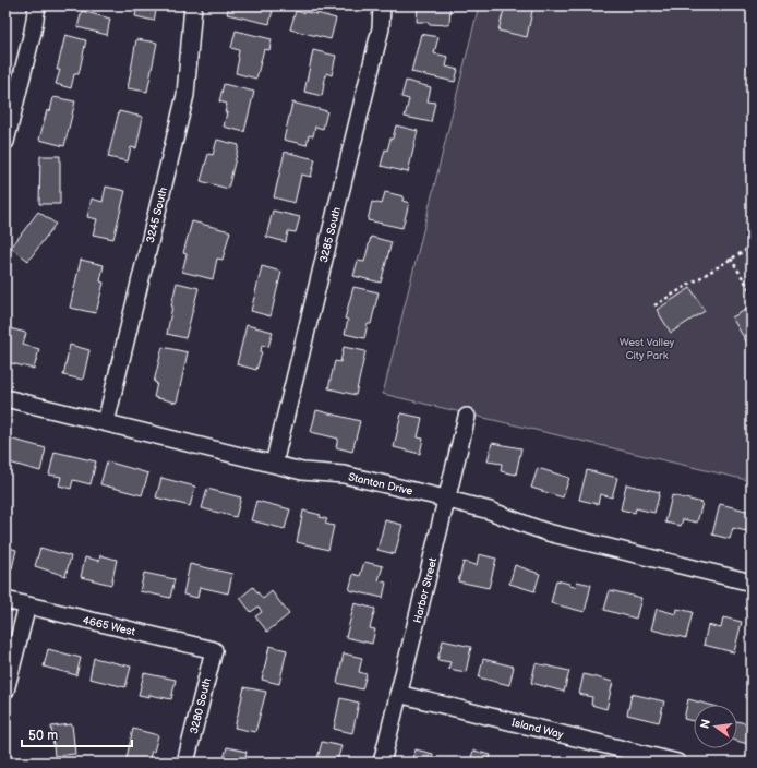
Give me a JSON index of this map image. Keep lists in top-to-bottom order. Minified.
{"streets":{"street":["3245 South","3285 South","Stanton Drive","Harbor Street","4665 West","3280 South","Island Way"]},"crossings":[["3245 South","Stanton Drive"],["3285 South","Stanton Drive"],["Stanton Drive","Harbor Street"],["Harbor Street","Island Way"],["4665 West","3280 South"]],"parks":["West Valley City Park"],"scale_bar":"50 m","north":"left"}
